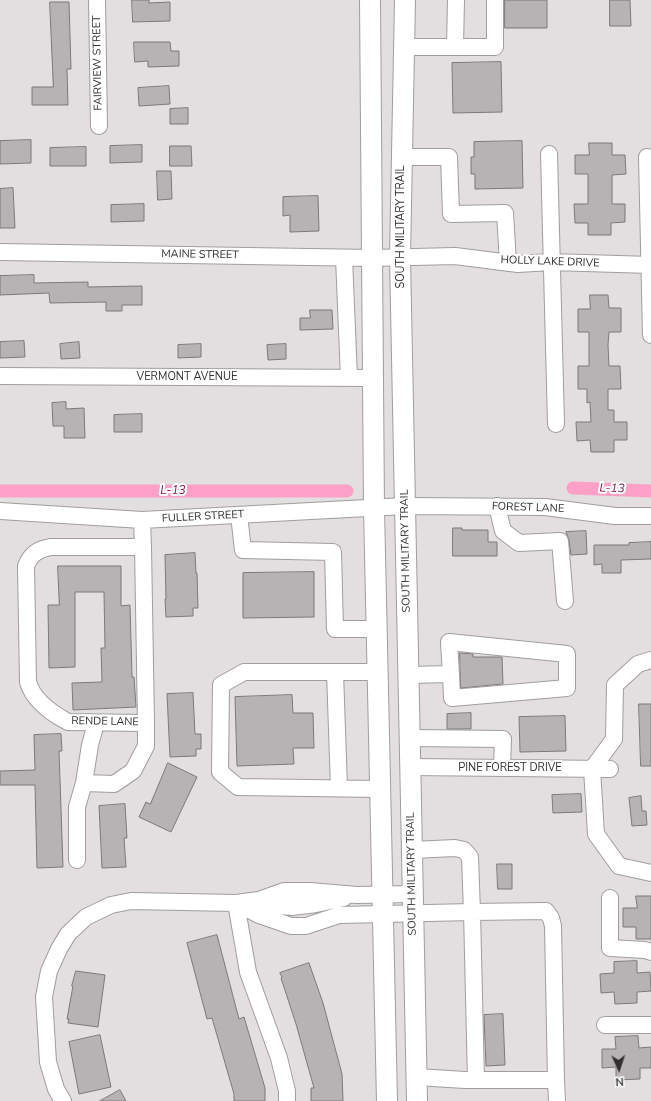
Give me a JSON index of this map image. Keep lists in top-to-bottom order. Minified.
{"streets":{"main road":["SOUTH MILITARY TRAIL"],"street":["FAIRVIEW STREET","MAINE STREET","HOLLY LAKE DRIVE","VERMONT AVENUE","FOREST LANE","FULLER STREET","RENDE LANE","PINE FOREST DRIVE"]},"crossings":[["SOUTH MILITARY TRAIL","MAINE STREET"],["SOUTH MILITARY TRAIL","HOLLY LAKE DRIVE"],["SOUTH MILITARY TRAIL","FOREST LANE"],["SOUTH MILITARY TRAIL","FULLER STREET"],["SOUTH MILITARY TRAIL","PINE FOREST DRIVE"],["MAINE STREET","HOLLY LAKE DRIVE"],["FOREST LANE","FULLER STREET"],["FULLER STREET","RENDE LANE"]],"water":["L-13"],"north":"bottom"}
